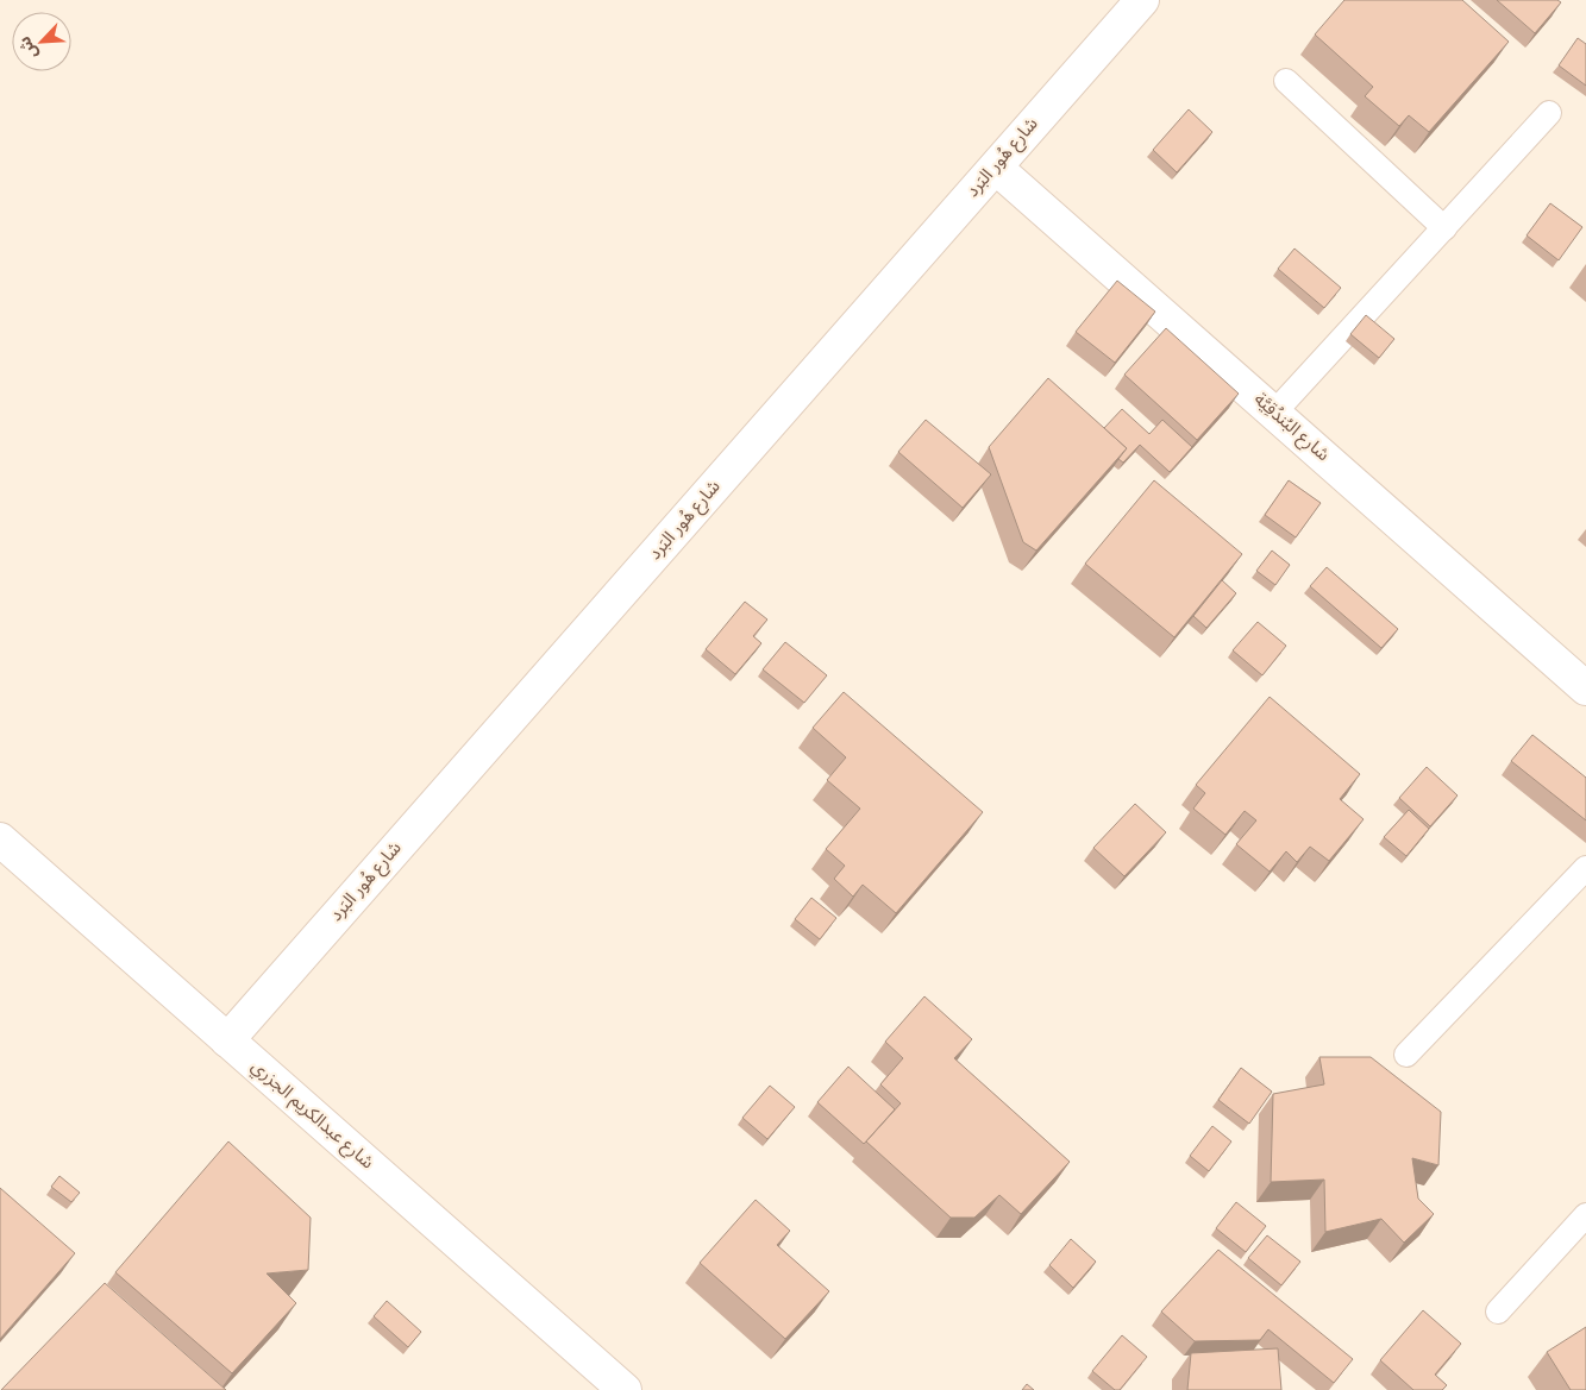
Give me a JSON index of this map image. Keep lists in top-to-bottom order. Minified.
{"streets":{"street":["شارع هُور البَرد","شارع البُندُقِيَّة","شارع عبدالكريم الجزري"]},"crossings":[["شارع هُور البَرد","شارع البُندُقِيَّة"],["شارع هُور البَرد","شارع عبدالكريم الجزري"]],"north":"bottom left"}
